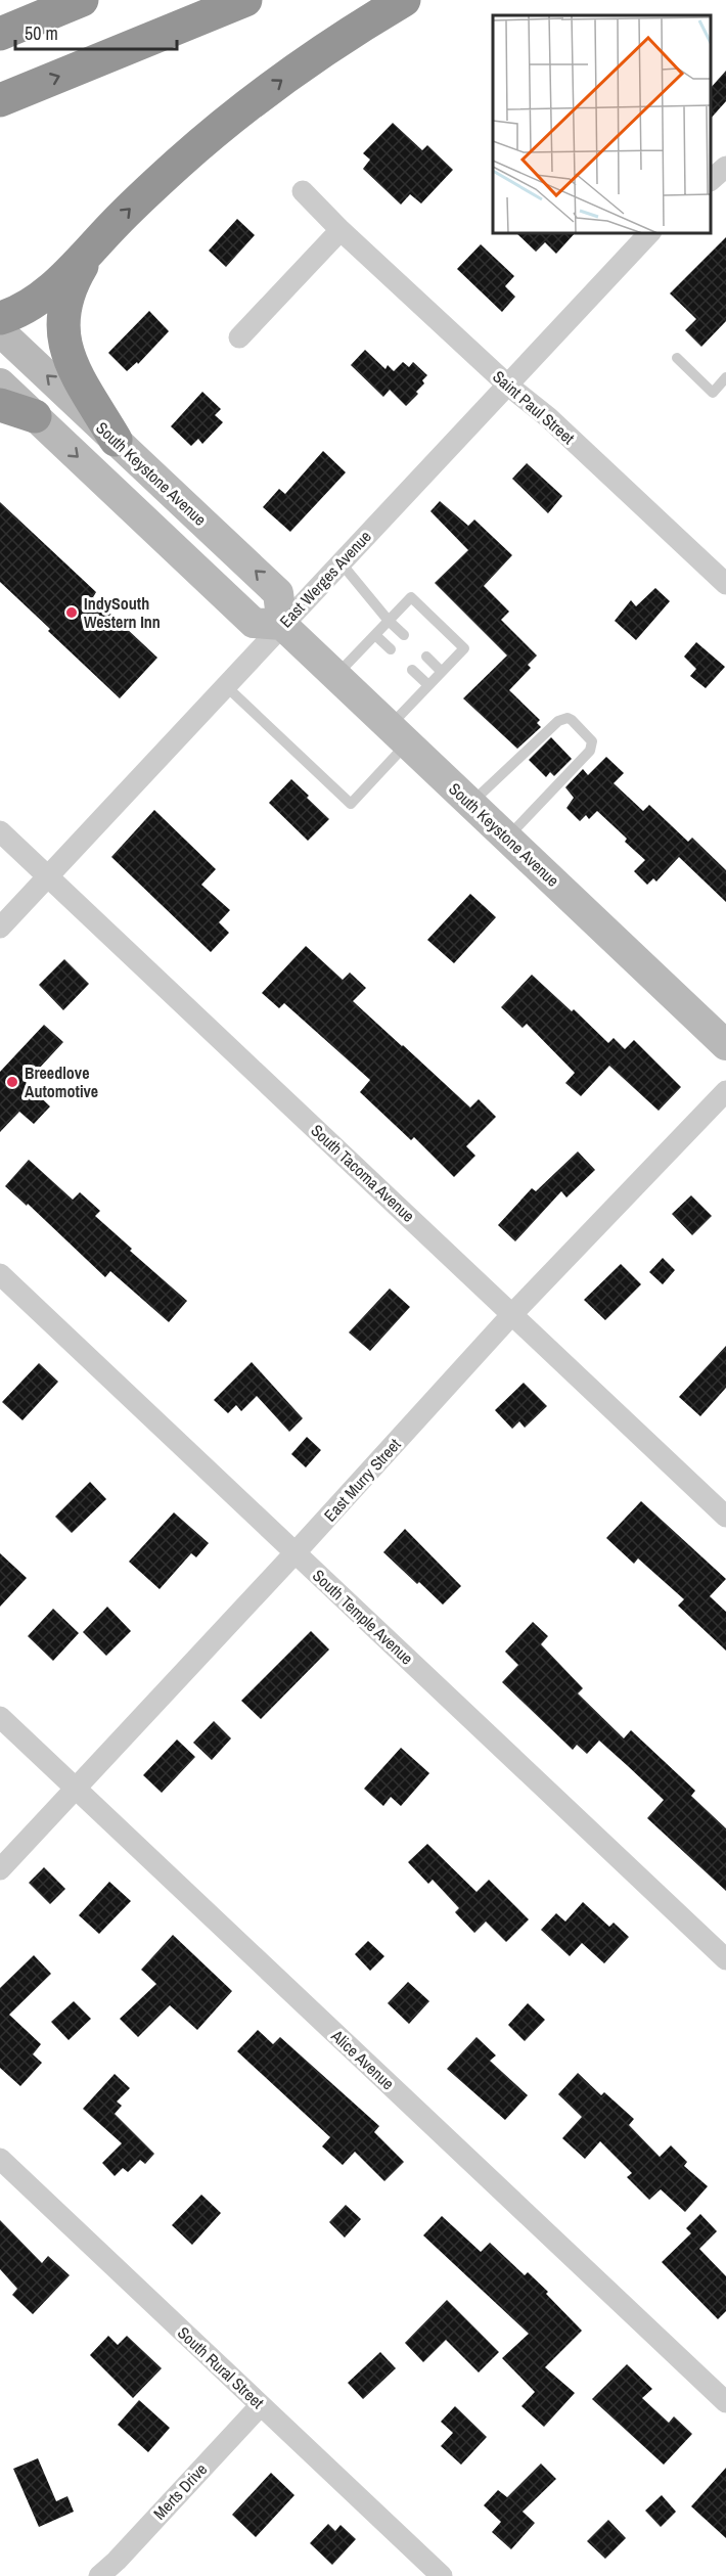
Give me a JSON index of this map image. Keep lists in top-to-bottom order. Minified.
{"streets":{"main road":["South Keystone Avenue"],"street":["Saint Paul Street","East Werges Avenue","South Tacoma Avenue","East Murry Street","South Temple Avenue","Alice Avenue","South Rural Street","Merts Drive"]},"crossings":[["Saint Paul Street","East Werges Avenue"],["South Keystone Avenue","East Werges Avenue"],["East Werges Avenue","South Tacoma Avenue"],["South Tacoma Avenue","East Murry Street"],["East Murry Street","South Temple Avenue"],["East Murry Street","Alice Avenue"],["South Rural Street","Merts Drive"]],"places":["IndySouth Western Inn","Breedlove Automotive"],"scale_bar":"50 m"}
